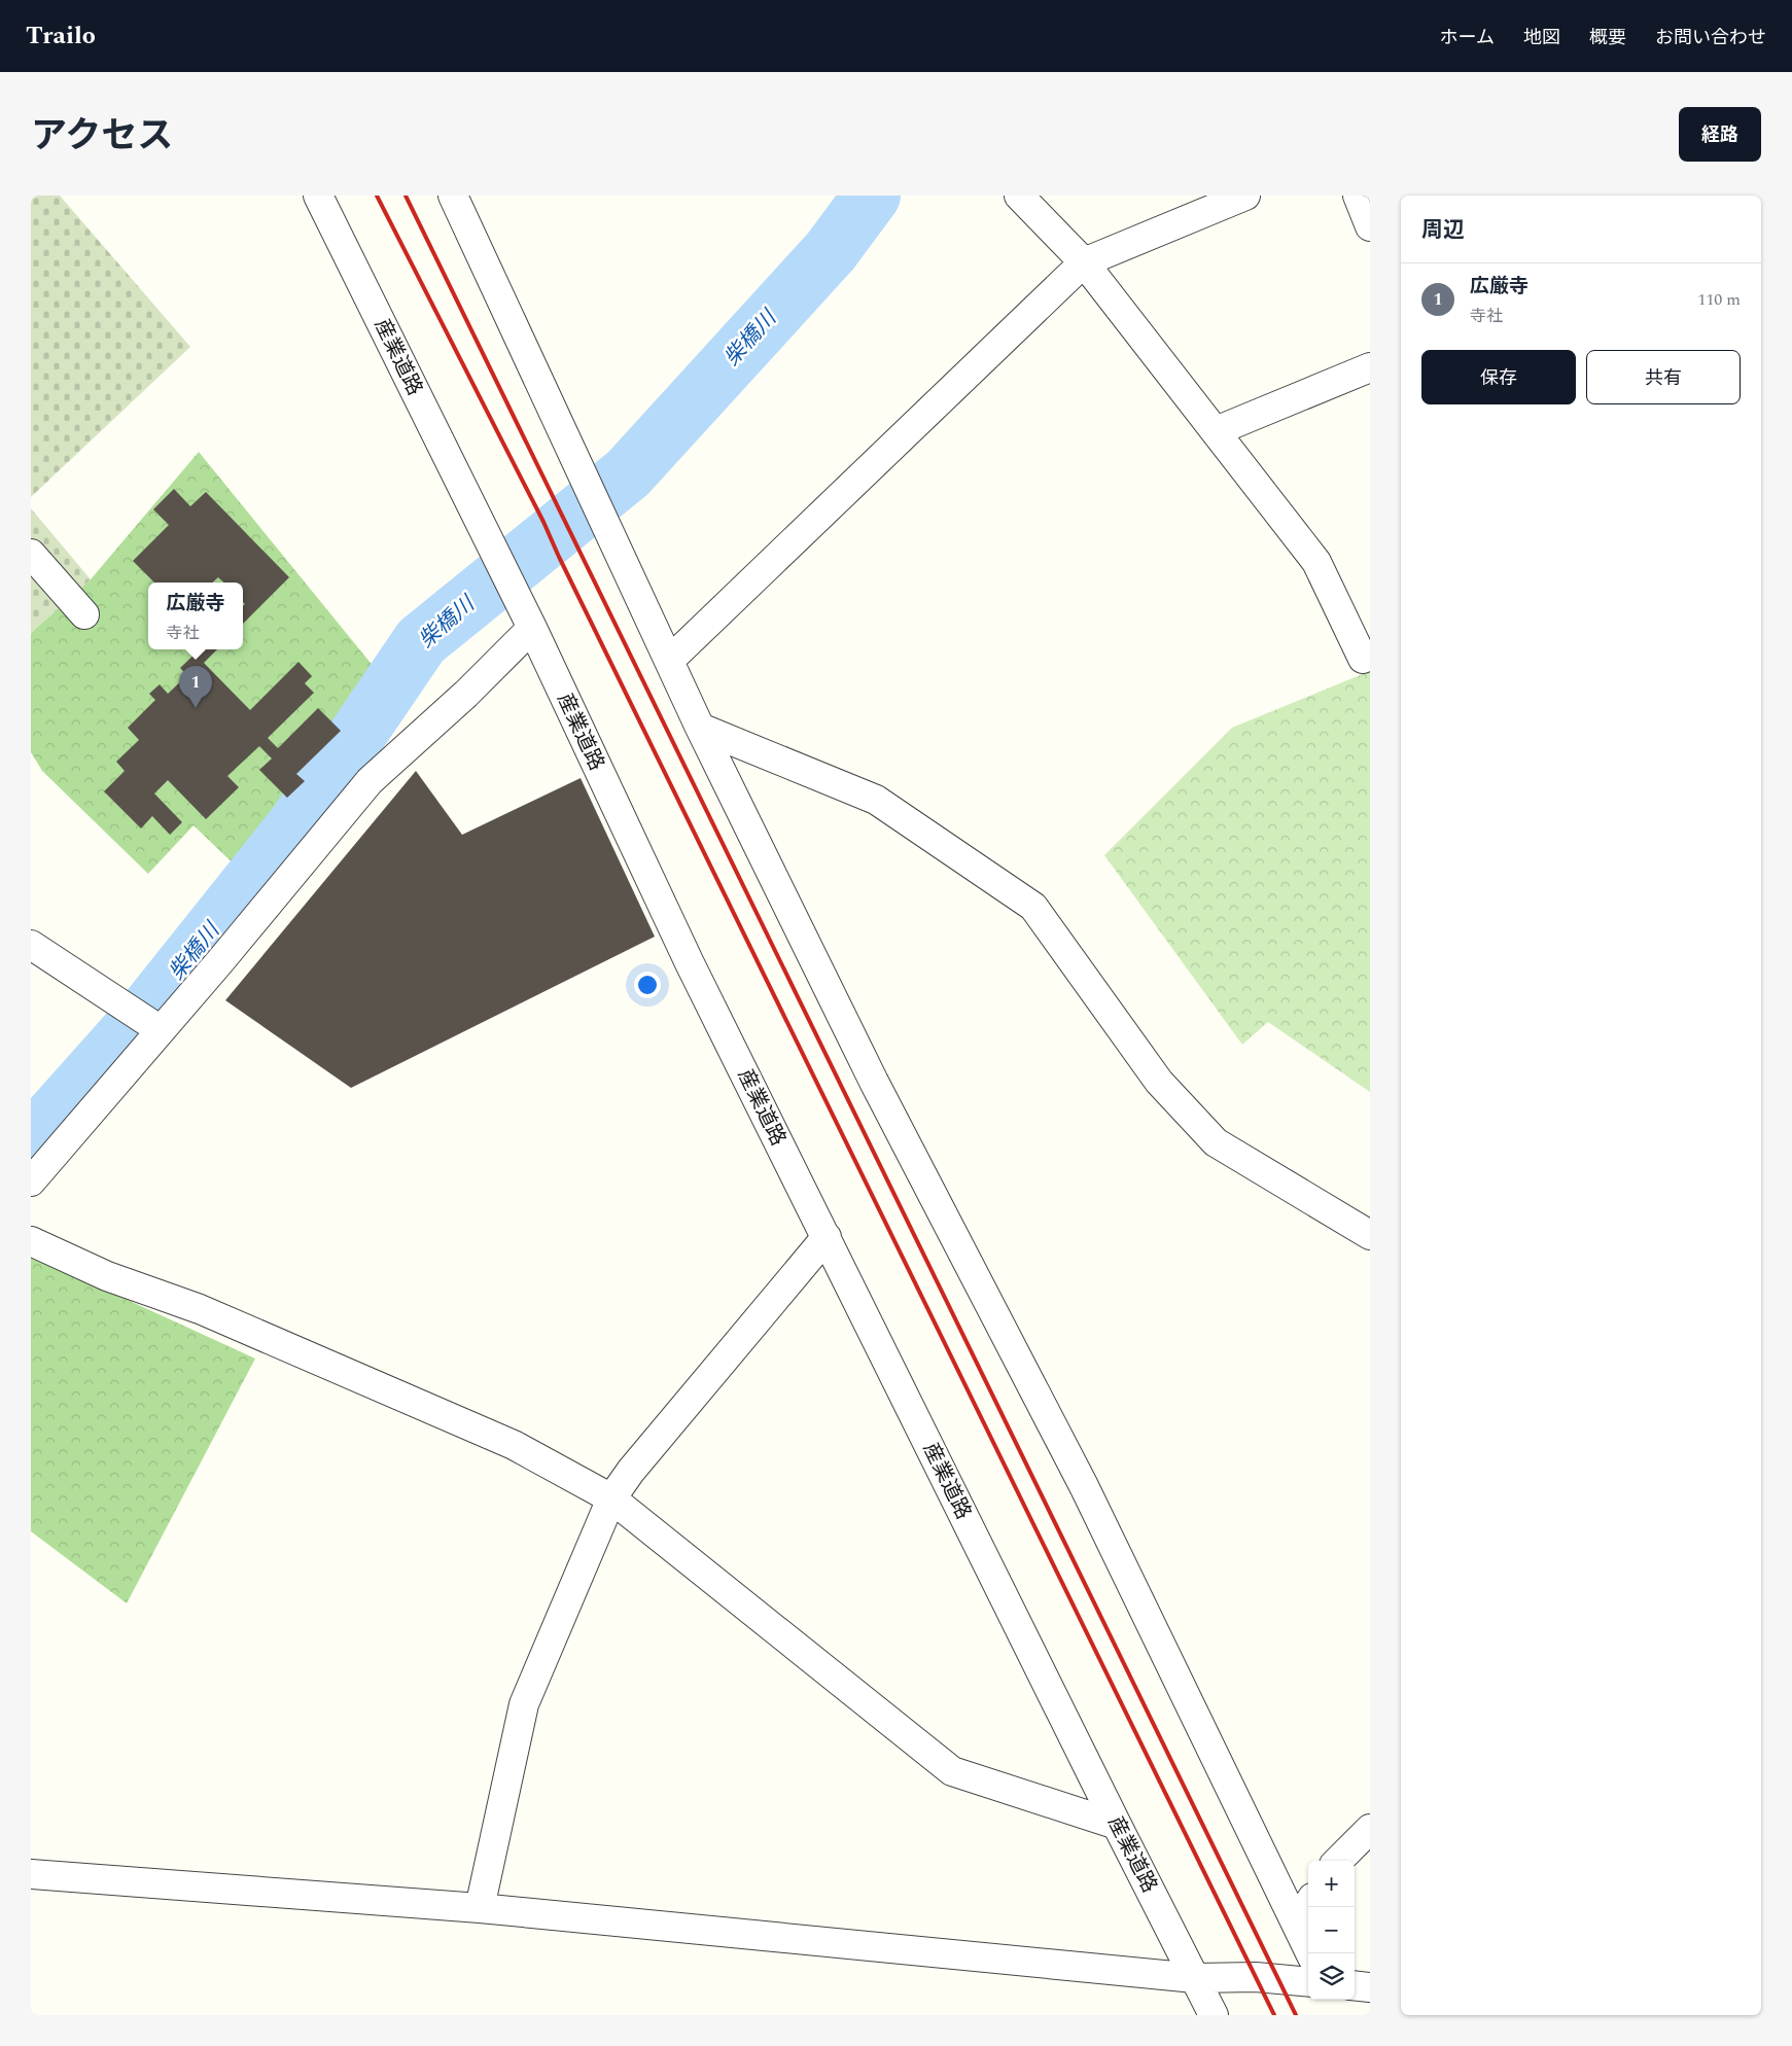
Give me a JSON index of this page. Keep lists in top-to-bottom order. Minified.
{"streets":{"street":["産業道路"]},"water":["柴橋川"],"page":{"header":"Trailo","nav":["ホーム","地図","概要","お問い合わせ"],"title":"アクセス","buttons":["経路",["保存","共有"]],"heading":"周辺","list":[{"mark":"1","name":"広厳寺","note":"寺社","value":"110 m"}],"popup":["広厳寺","寺社"],"pins":"1","map_buttons":["+","−"]}}
